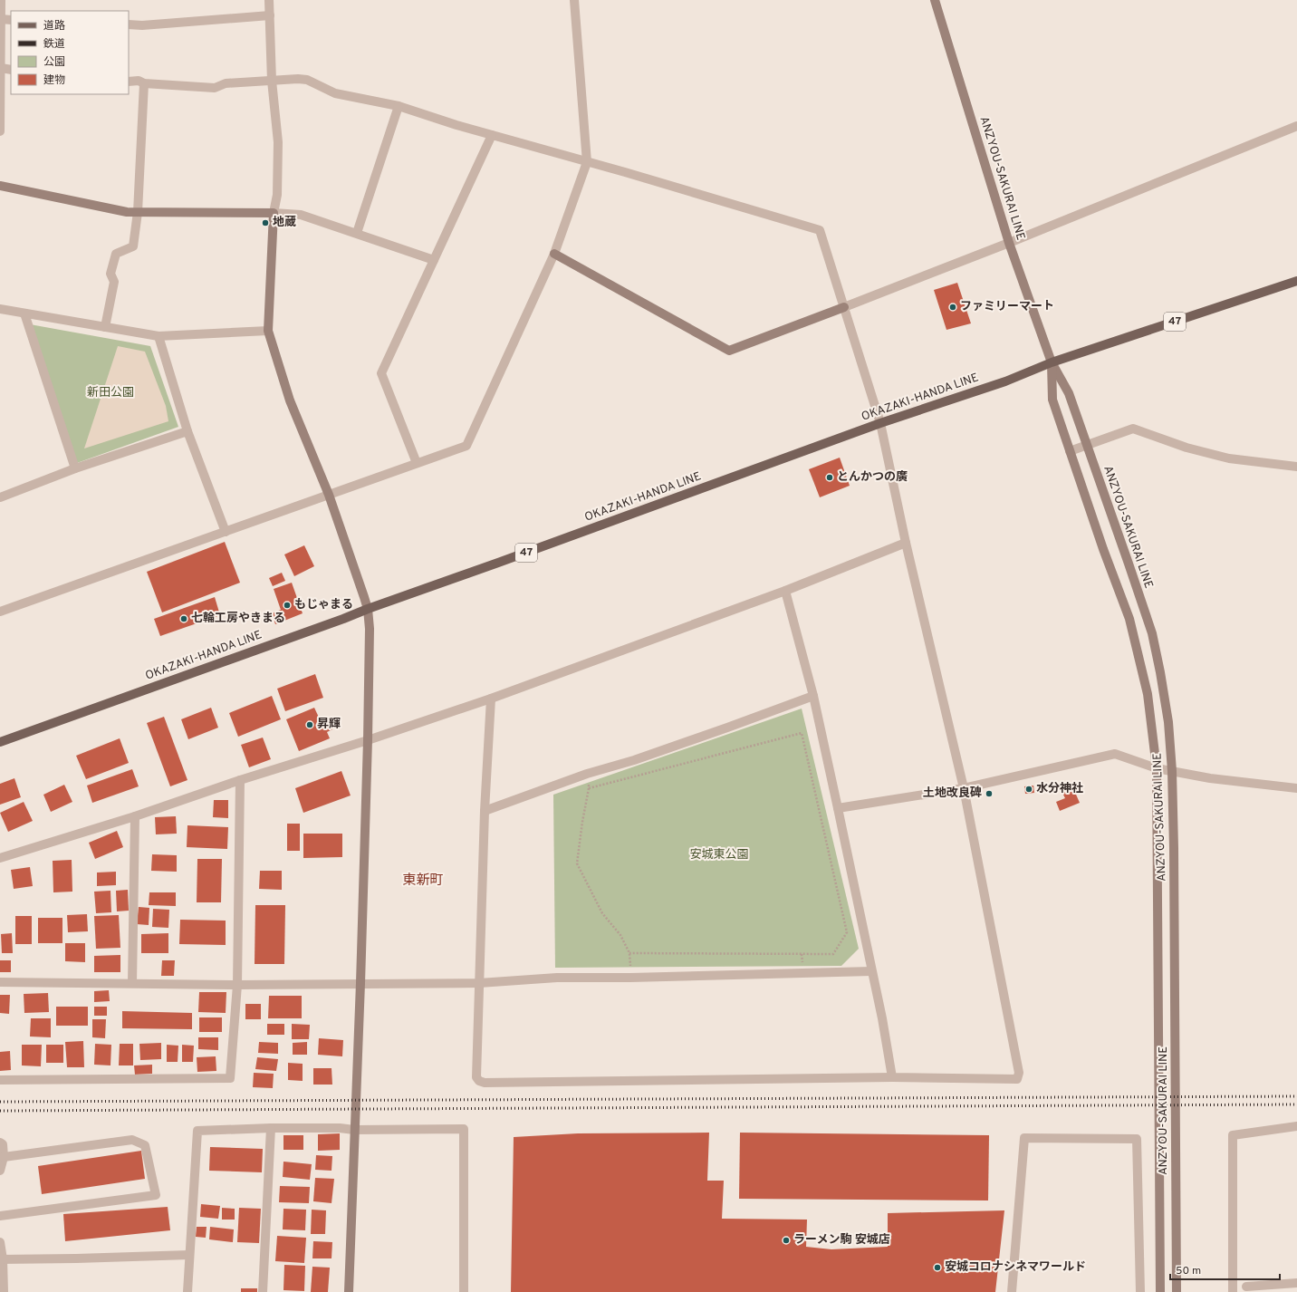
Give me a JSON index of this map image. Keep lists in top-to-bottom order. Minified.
{"streets":{"main road":["ANZYOU-SAKURAI LINE","47","OKAZAKI-HANDA LINE"]},"crossings":[["ANZYOU-SAKURAI LINE","OKAZAKI-HANDA LINE"]],"districts":["東新町"],"parks":["新田公園","安城東公園"],"places":["地蔵","ファミリーマート","とんかつの廣","もじゃまる","七輪工房やきまる","昇輝","水分神社","土地改良碑","ラーメン駒 安城店","安城コロナシネマワールド"],"legend":["道路","鉄道","公園","建物"],"scale_bar":"50 m"}
